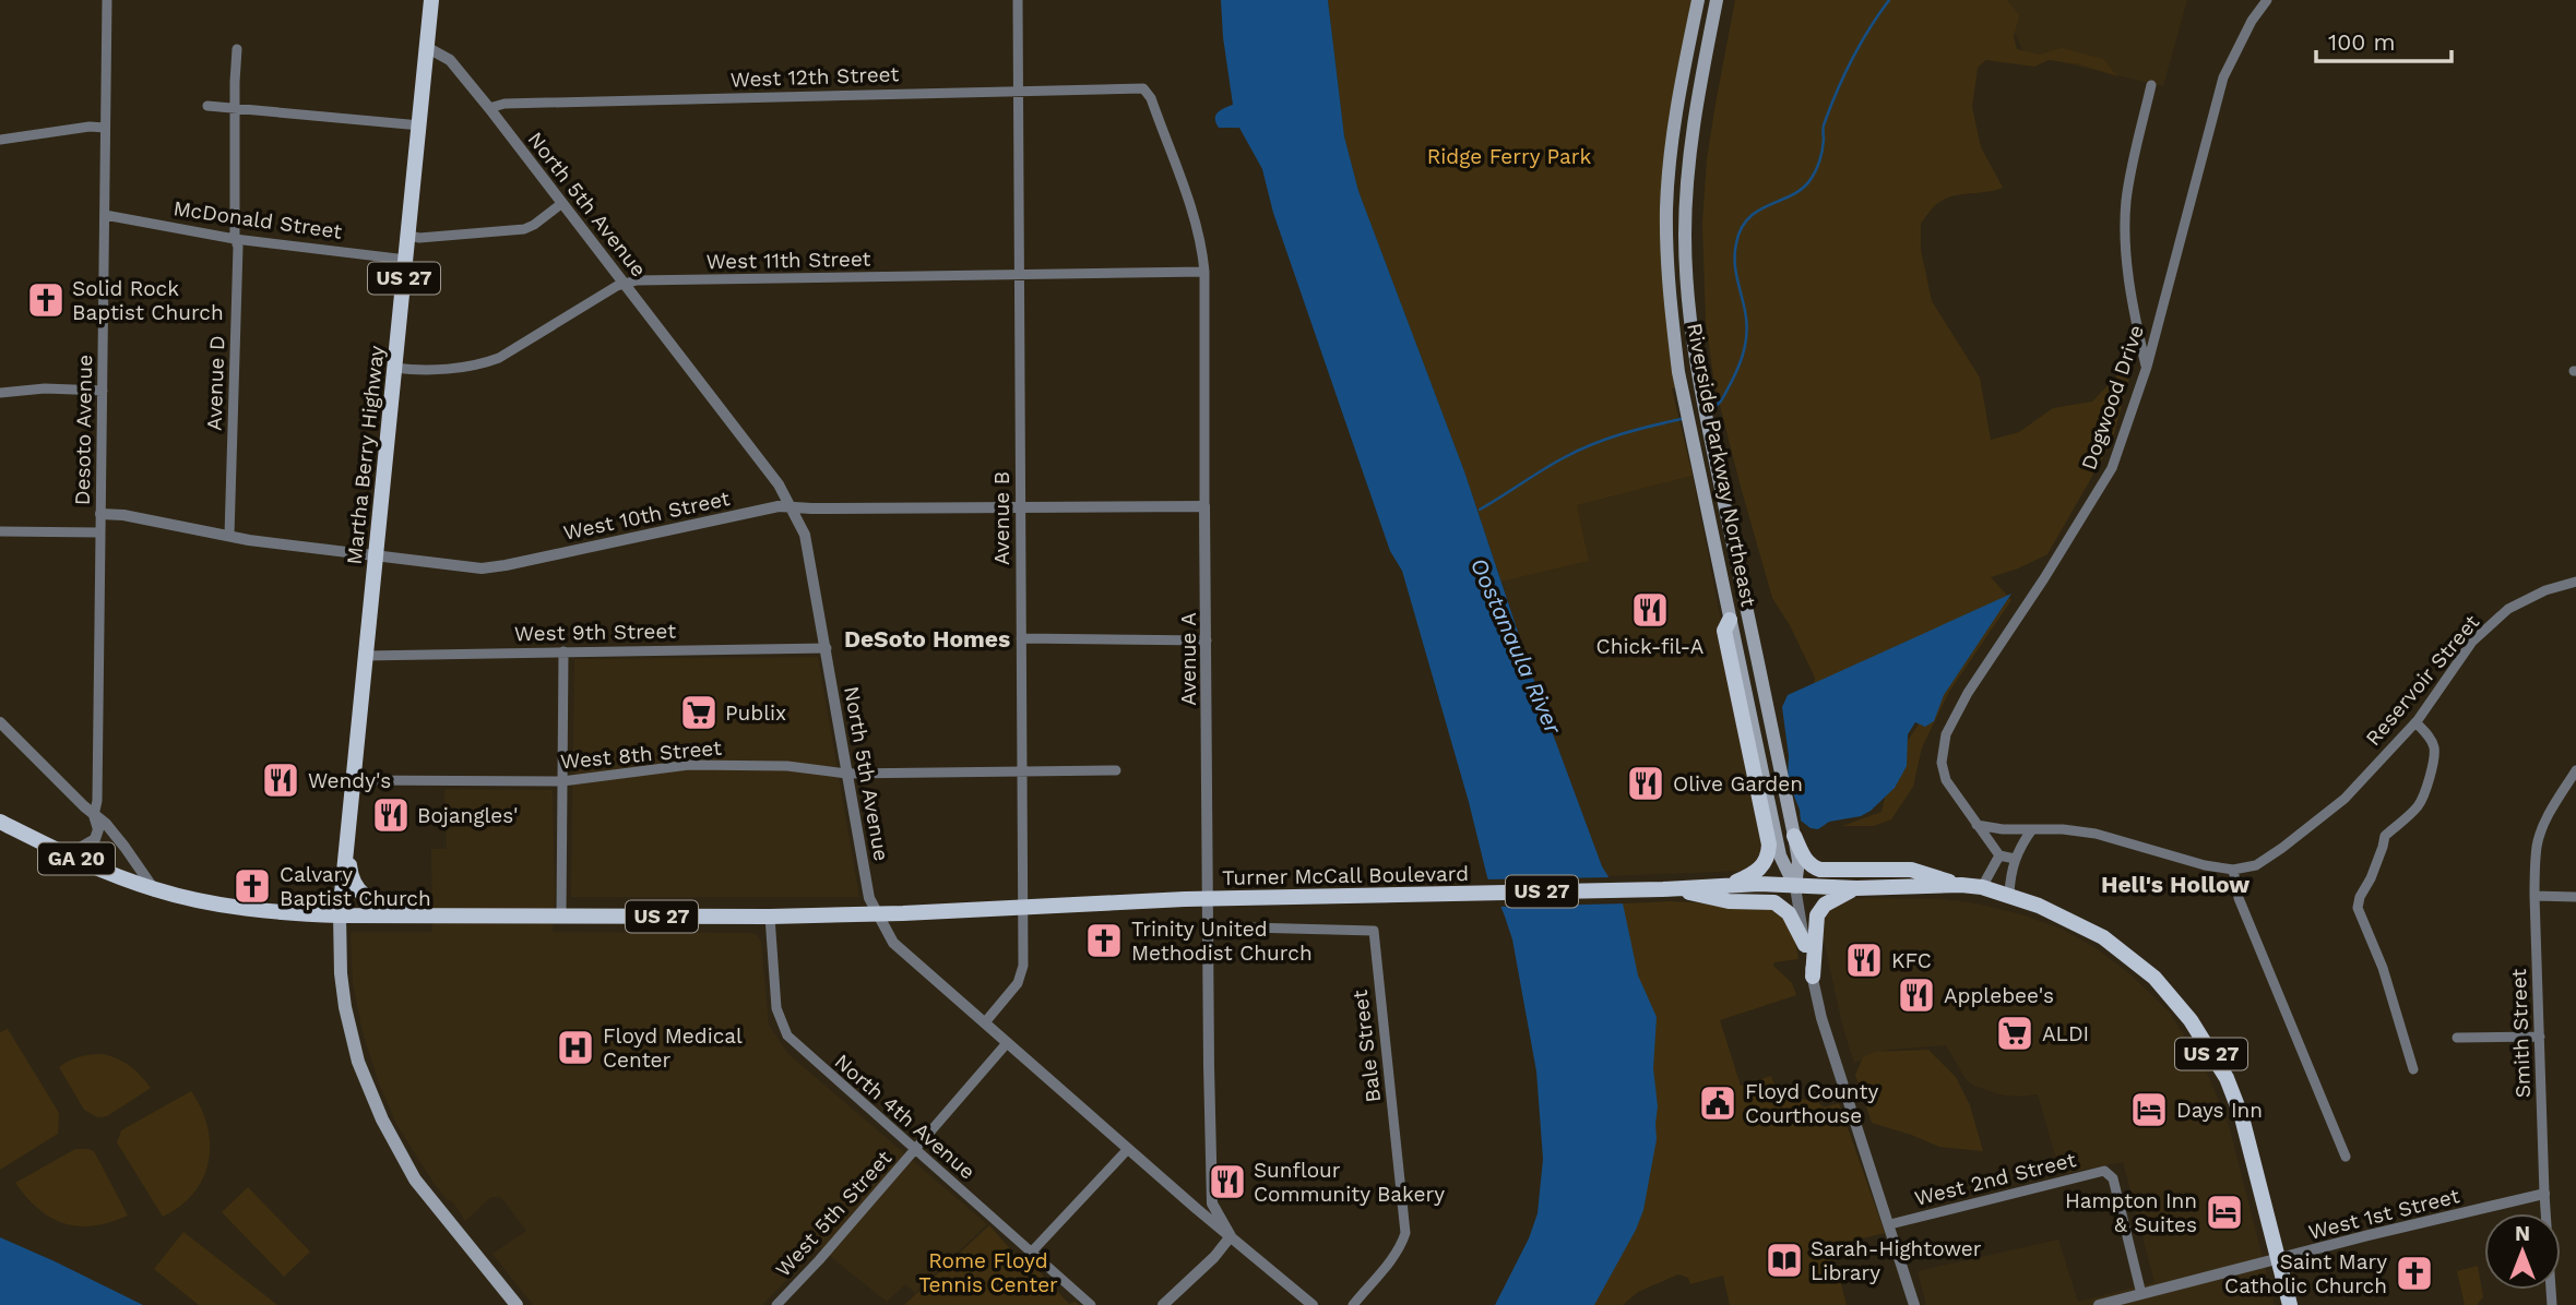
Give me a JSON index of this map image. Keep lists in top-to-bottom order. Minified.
{"streets":{"main road":["US 27","Martha Berry Highway","Riverside Parkway Northeast","GA 20","Turner McCall Boulevard"],"street":["West 12th Street","North 5th Avenue","McDonald Street","West 11th Street","Avenue D","Dogwood Drive","Desoto Avenue","West 10th Street","Avenue B","West 9th Street","Avenue A","Reservoir Street","West 8th Street","Smith Street","Bale Street","North 4th Avenue","West 2nd Street","West 5th Street","West 1st Street"]},"crossings":[["West 12th Street","North 5th Avenue"],["West 12th Street","Avenue B"],["West 12th Street","Avenue A"],["North 5th Avenue","West 11th Street"],["North 5th Avenue","Martha Berry Highway"],["North 5th Avenue","West 10th Street"],["North 5th Avenue","Avenue B"],["North 5th Avenue","West 9th Street"],["North 5th Avenue","Avenue A"],["North 5th Avenue","West 8th Street"],["North 5th Avenue","Turner McCall Boulevard"],["North 5th Avenue","West 5th Street"],["McDonald Street","Avenue D"],["McDonald Street","Desoto Avenue"],["McDonald Street","Martha Berry Highway"],["West 11th Street","Martha Berry Highway"],["West 11th Street","Avenue B"],["West 11th Street","Avenue A"],["US 27","Martha Berry Highway"],["US 27","Turner McCall Boulevard"],["Avenue D","West 10th Street"],["Dogwood Drive","Reservoir Street"],["Desoto Avenue","West 10th Street"],["Martha Berry Highway","West 10th Street"],["Martha Berry Highway","West 9th Street"],["Martha Berry Highway","West 8th Street"],["Martha Berry Highway","Turner McCall Boulevard"],["Riverside Parkway Northeast","Turner McCall Boulevard"],["Riverside Parkway Northeast","West 2nd Street"],["West 10th Street","Avenue B"],["West 10th Street","Avenue A"],["Avenue B","West 8th Street"],["Avenue B","Turner McCall Boulevard"],["Avenue A","Turner McCall Boulevard"],["Avenue A","Bale Street"],["GA 20","Turner McCall Boulevard"],["Turner McCall Boulevard","North 4th Avenue"],["Turner McCall Boulevard","West 1st Street"],["Smith Street","West 1st Street"],["North 4th Avenue","West 5th Street"],["West 2nd Street","West 1st Street"]],"districts":["DeSoto Homes","Hell's Hollow"],"water":["Oostanaula River"],"parks":["Ridge Ferry Park","Rome Floyd Tennis Center"],"places":{"church":["Solid Rock Baptist Church","Calvary Baptist Church","Trinity United Methodist Church","Saint Mary Catholic Church"],"restaurant":["Chick-fil-A","Wendy's","Olive Garden","Bojangles'","KFC","Applebee's","Sunflour Community Bakery"],"supermarket":["Publix","ALDI"],"hospital":["Floyd Medical Center"],"public building":["Floyd County Courthouse"],"hotel":["Days Inn","Hampton Inn & Suites"],"library":["Sarah-Hightower Library"]},"scale_bar":"100 m","north":"top"}
